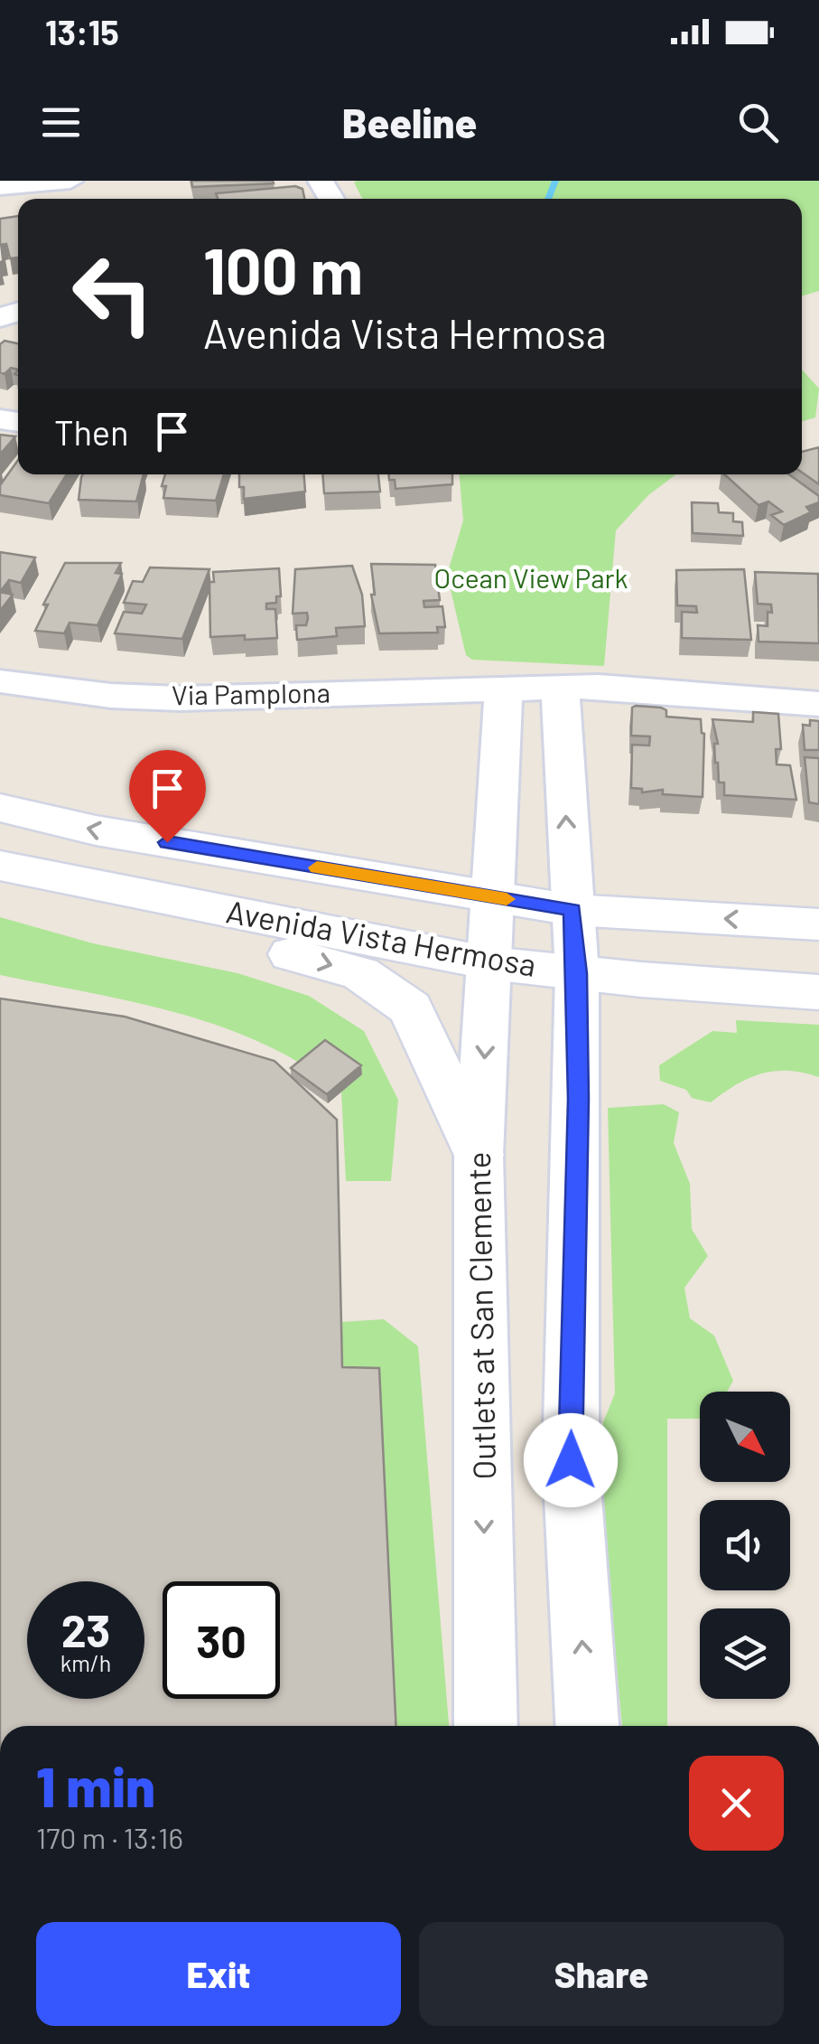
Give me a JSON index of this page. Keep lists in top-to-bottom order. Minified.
{"streets":{"main road":["Avenida Vista Hermosa"],"street":["Via Pamplona","Outlets at San Clemente"]},"crossings":[["Avenida Vista Hermosa","Outlets at San Clemente"]],"parks":["Ocean View Park"],"north":"bottom right","page":{"status":"13:15","header":"Beeline","turn":["100 m","Avenida Vista Hermosa"],"then":"Then","speed":"23 km/h","limit":"30","heading":["1 min","170 m · 13:16"],"buttons":["Exit","Share"]}}
